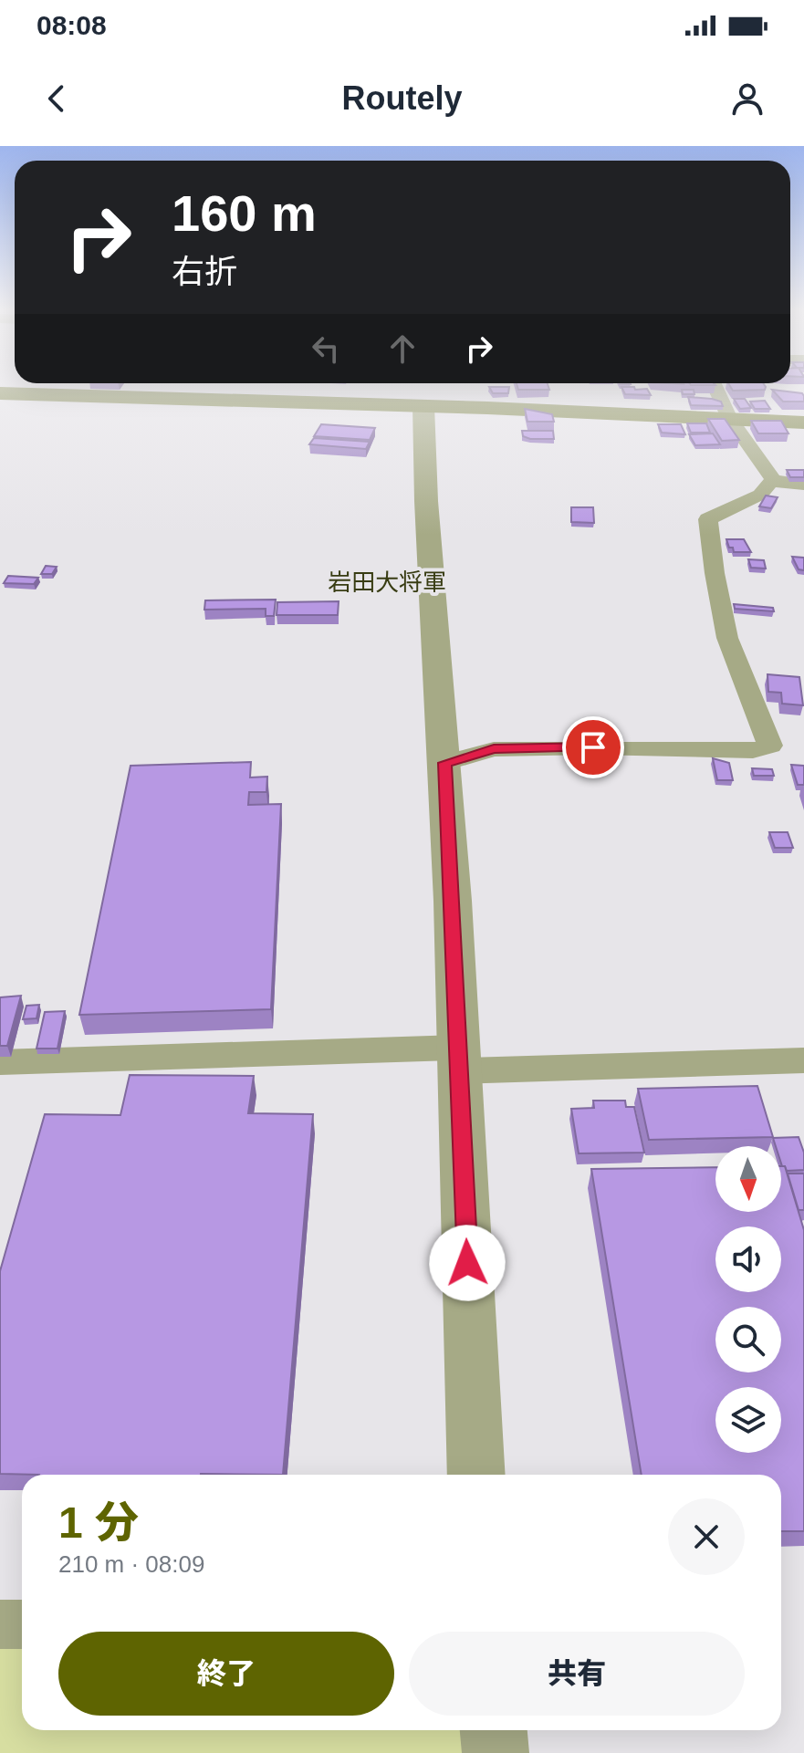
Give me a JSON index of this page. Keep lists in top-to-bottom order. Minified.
{"districts":["岩田大将軍"],"north":"bottom","page":{"status":"08:08","header":"Routely","turn":["160 m","右折"],"heading":["1 分","210 m · 08:09"],"buttons":["終了","共有"]}}
